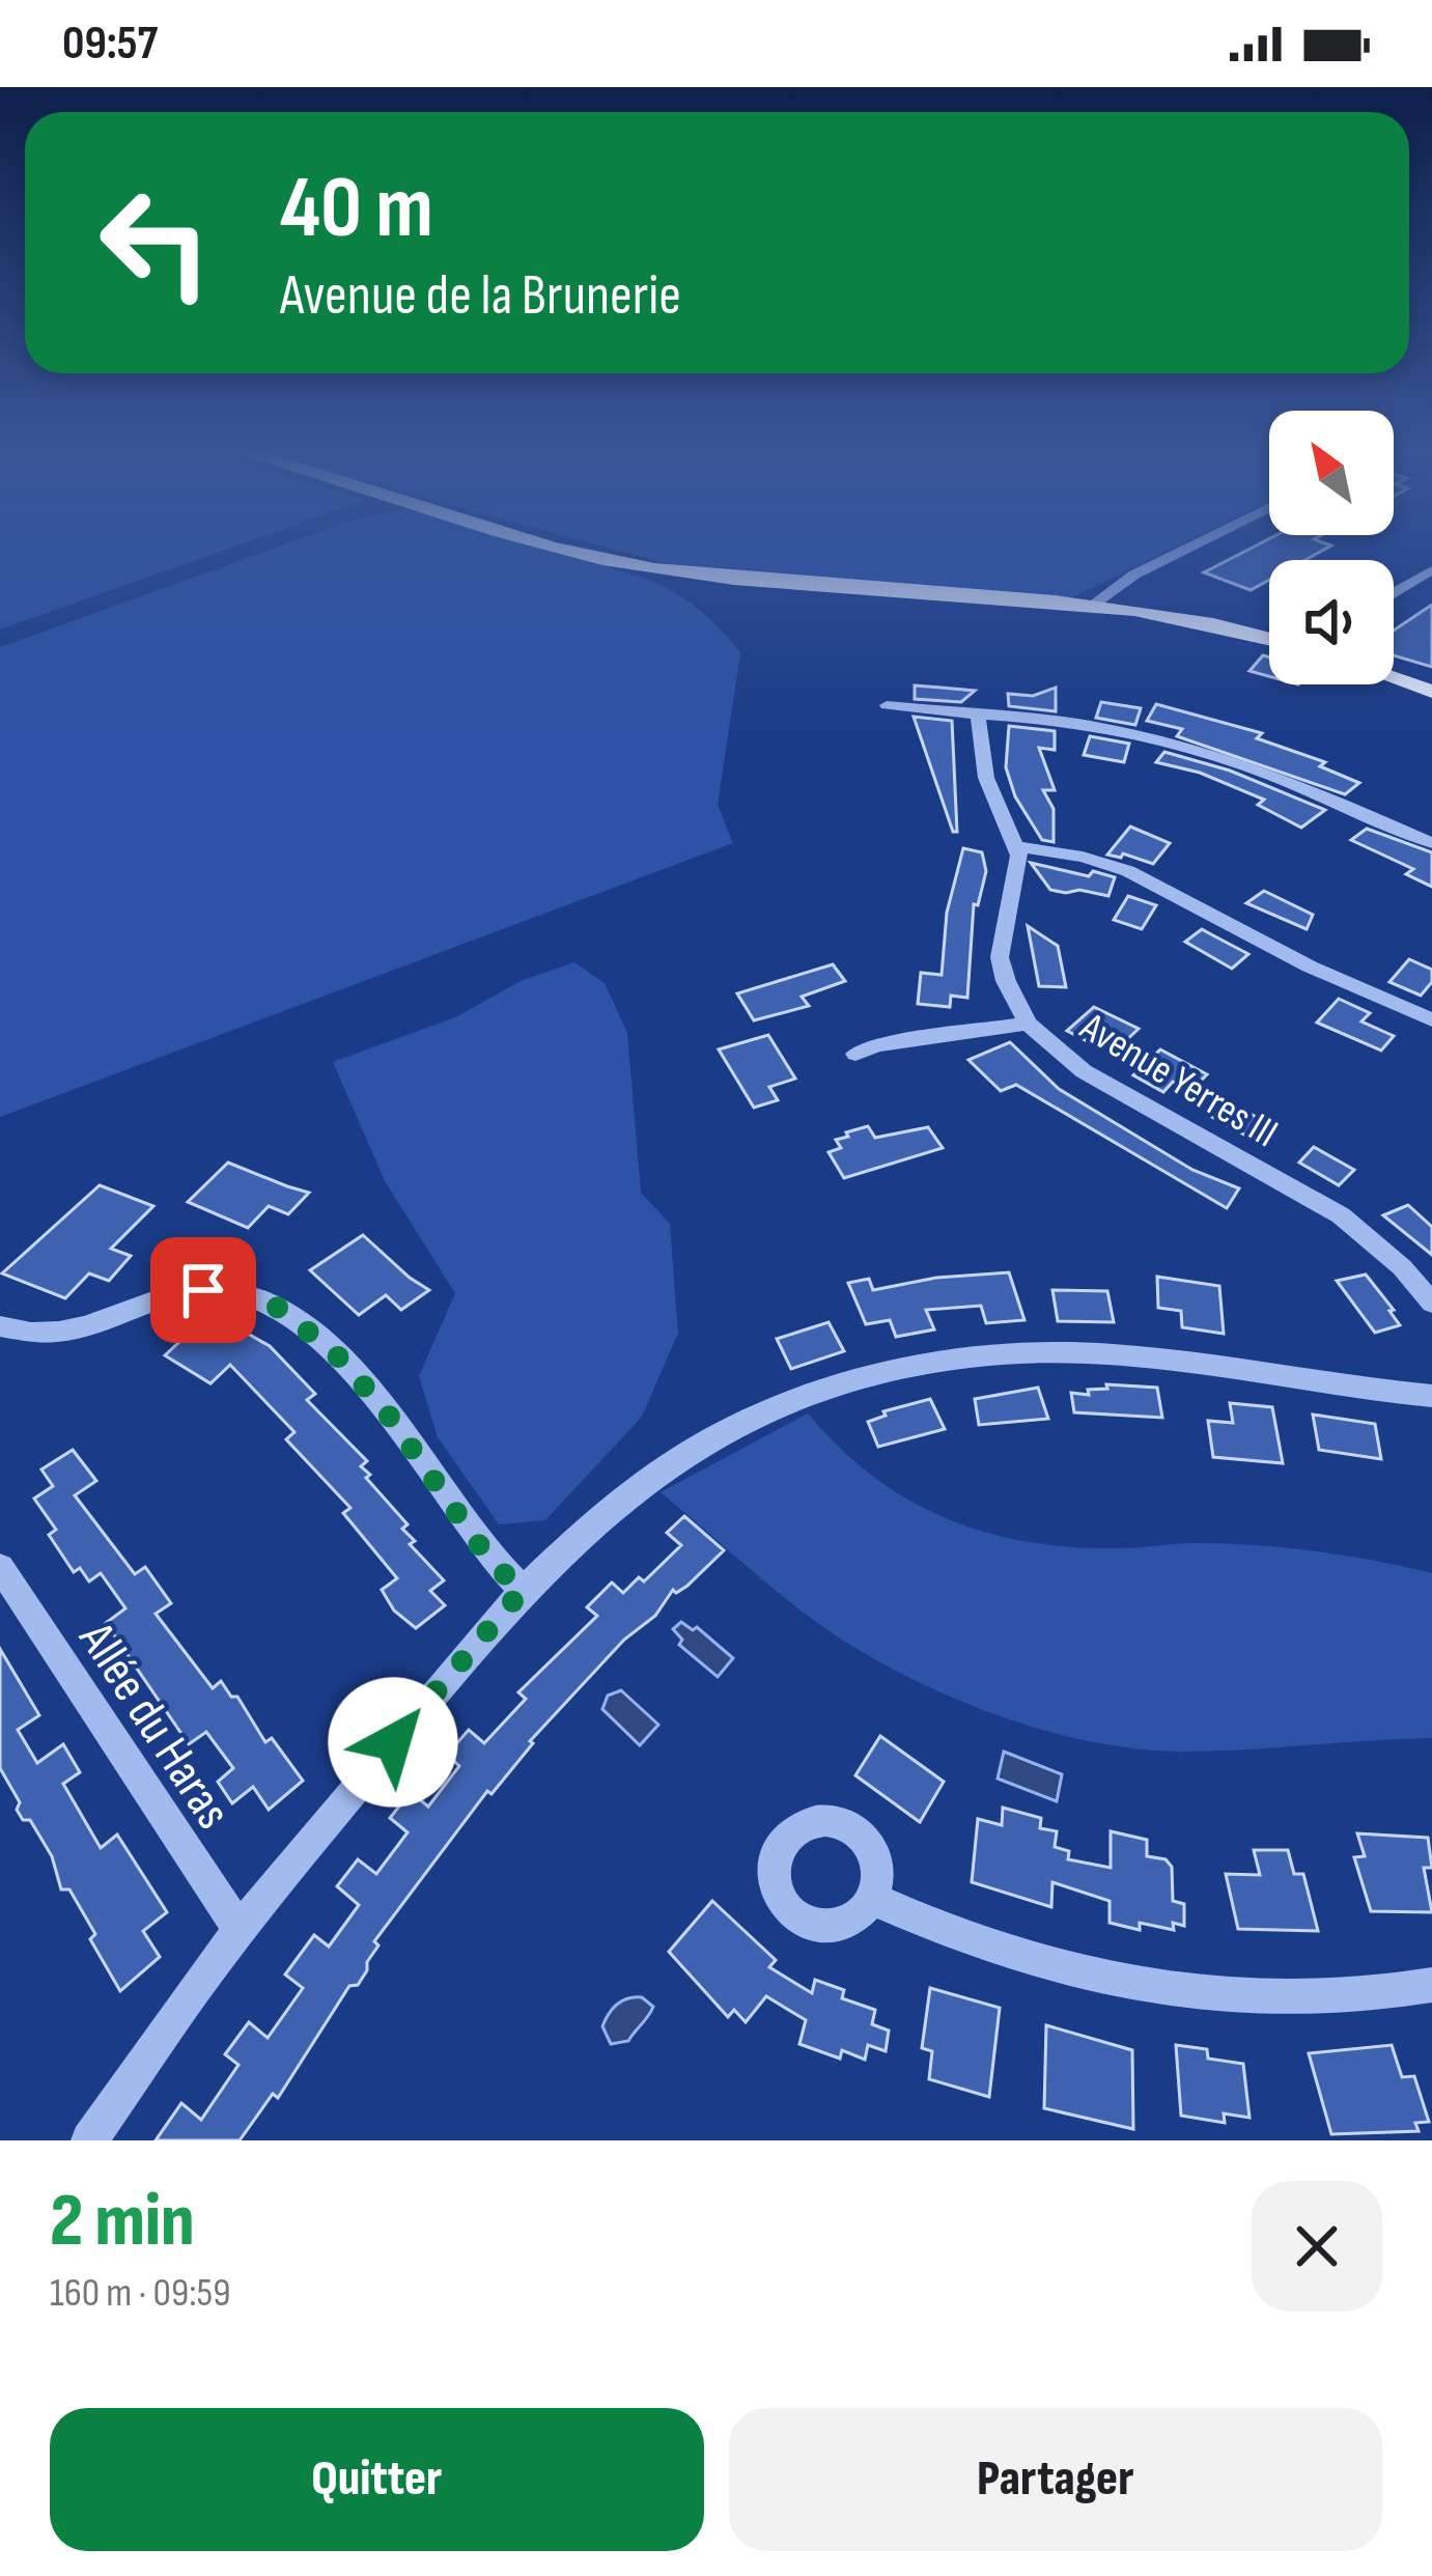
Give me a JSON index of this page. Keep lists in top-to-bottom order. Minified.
{"streets":{"street":["Avenue Yerres III","Allée du Haras"]},"north":"top left","page":{"status":"09:57","turn":["40 m","Avenue de la Brunerie"],"heading":["2 min","160 m · 09:59"],"buttons":["Quitter","Partager"]}}
